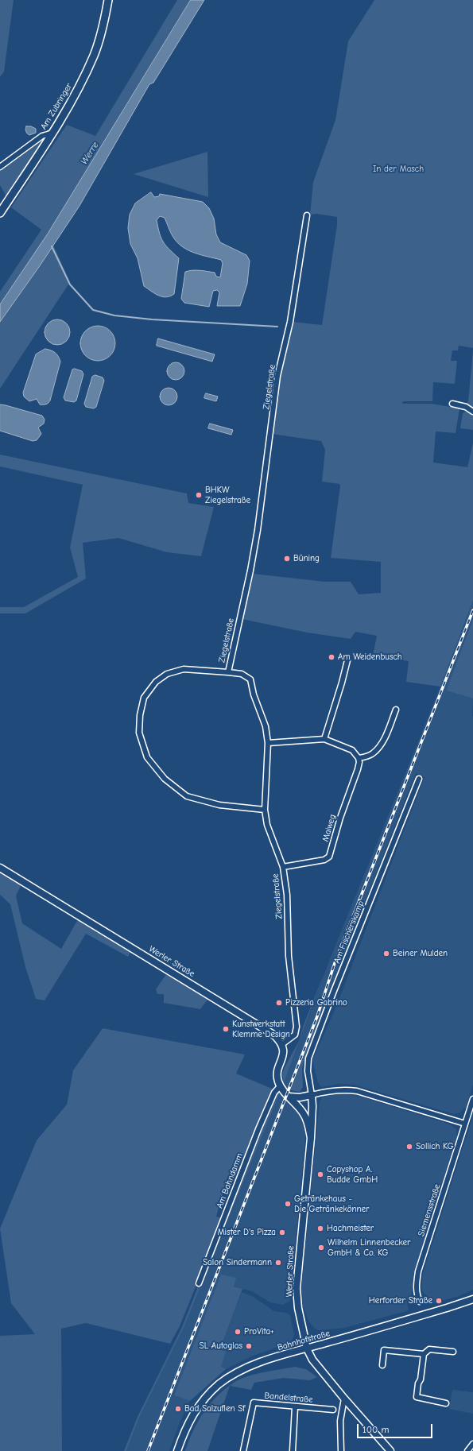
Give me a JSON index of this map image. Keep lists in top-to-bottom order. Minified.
{"streets":{"main road":["Am Zubringer","Werler Straße","Bahnhofstraße"],"street":["Ziegelstraße","Maiweg","Am Fischerskamp","Am Bahndamm","Siemensstraße","Bandelstraße"]},"crossings":[["Ziegelstraße","Maiweg"],["Ziegelstraße","Werler Straße"],["Am Fischerskamp","Werler Straße"],["Werler Straße","Am Bahndamm"],["Werler Straße","Bahnhofstraße"]],"water":["Werre"],"parks":["In der Masch"],"places":["BHKW Ziegelstraße","Büning","Am Weidenbusch","Beiner Mulden","Pizzeria Gabrino","Kunstwerkstatt Klemme Design","Sollich KG","Copyshop A. Budde GmbH","Getränkehaus - Die Getränkekönner","Hachmeister","Mister D's Pizza","Wilhelm Linnenbecker GmbH & Co. KG","Salon Sindermann","Herforder Straße","ProVita+","SL Autoglas","Bad Salzuflen Sf"],"scale_bar":"100 m"}
